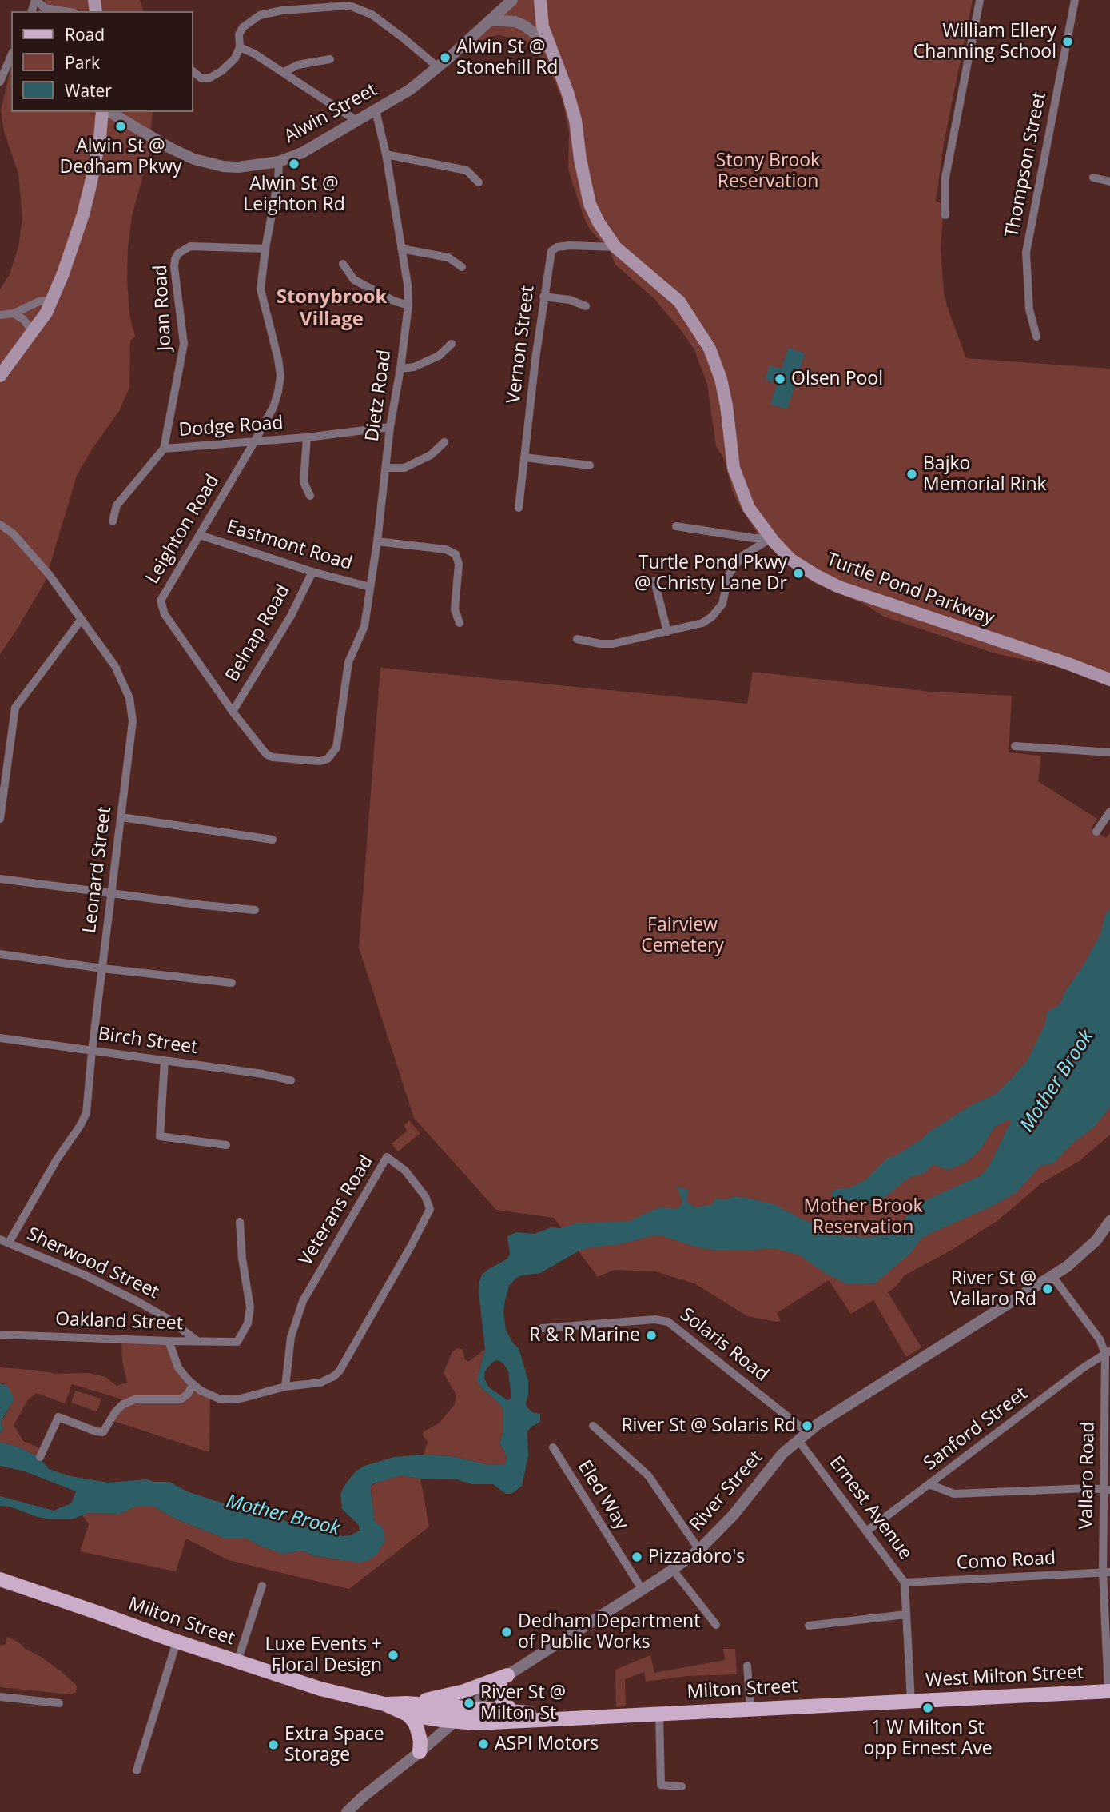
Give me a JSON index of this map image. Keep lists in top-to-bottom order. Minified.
{"streets":{"main road":["Turtle Pond Parkway","Milton Street","West Milton Street"],"street":["Alwin Street","Thompson Street","Joan Road","Vernon Street","Dietz Road","Dodge Road","Leighton Road","Eastmont Road","Belnap Road","Leonard Street","Birch Street","Veterans Road","Sherwood Street","Oakland Street","Solaris Road","Sanford Street","Vallaro Road","River Street","Eled Way","Ernest Avenue","Como Road"]},"crossings":[["Alwin Street","Dietz Road"],["Alwin Street","Leighton Road"],["Joan Road","Dodge Road"],["Joan Road","Leighton Road"],["Vernon Street","Turtle Pond Parkway"],["Dietz Road","Dodge Road"],["Dietz Road","Leighton Road"],["Dietz Road","Eastmont Road"],["Dodge Road","Leighton Road"],["Leighton Road","Eastmont Road"],["Leighton Road","Belnap Road"],["Eastmont Road","Belnap Road"],["Leonard Street","Birch Street"],["Leonard Street","Sherwood Street"],["Veterans Road","Oakland Street"],["Sherwood Street","Oakland Street"],["Solaris Road","River Street"],["Solaris Road","Ernest Avenue"],["Sanford Street","Vallaro Road"],["Sanford Street","Ernest Avenue"],["Vallaro Road","River Street"],["Vallaro Road","Como Road"],["Vallaro Road","West Milton Street"],["River Street","Eled Way"],["River Street","Ernest Avenue"],["River Street","Milton Street"],["Ernest Avenue","Como Road"],["Ernest Avenue","Milton Street"],["Ernest Avenue","West Milton Street"],["Milton Street","West Milton Street"]],"districts":["Stonybrook Village"],"water":["Mother Brook"],"parks":["Stony Brook Reservation","Fairview Cemetery","Mother Brook Reservation"],"places":["William Ellery Channing School","Alwin St @ Stonehill Rd","Alwin St @ Dedham Pkwy","Alwin St @ Leighton Rd","Olsen Pool","Bajko Memorial Rink","Turtle Pond Pkwy @ Christy Lane Dr","River St @ Vallaro Rd","R & R Marine","River St @ Solaris Rd","Pizzadoro's","Dedham Department of Public Works","Luxe Events + Floral Design","River St @ Milton St","1 W Milton St opp Ernest Ave","ASPI Motors","Extra Space Storage"],"legend":["Road","Park","Water"]}
